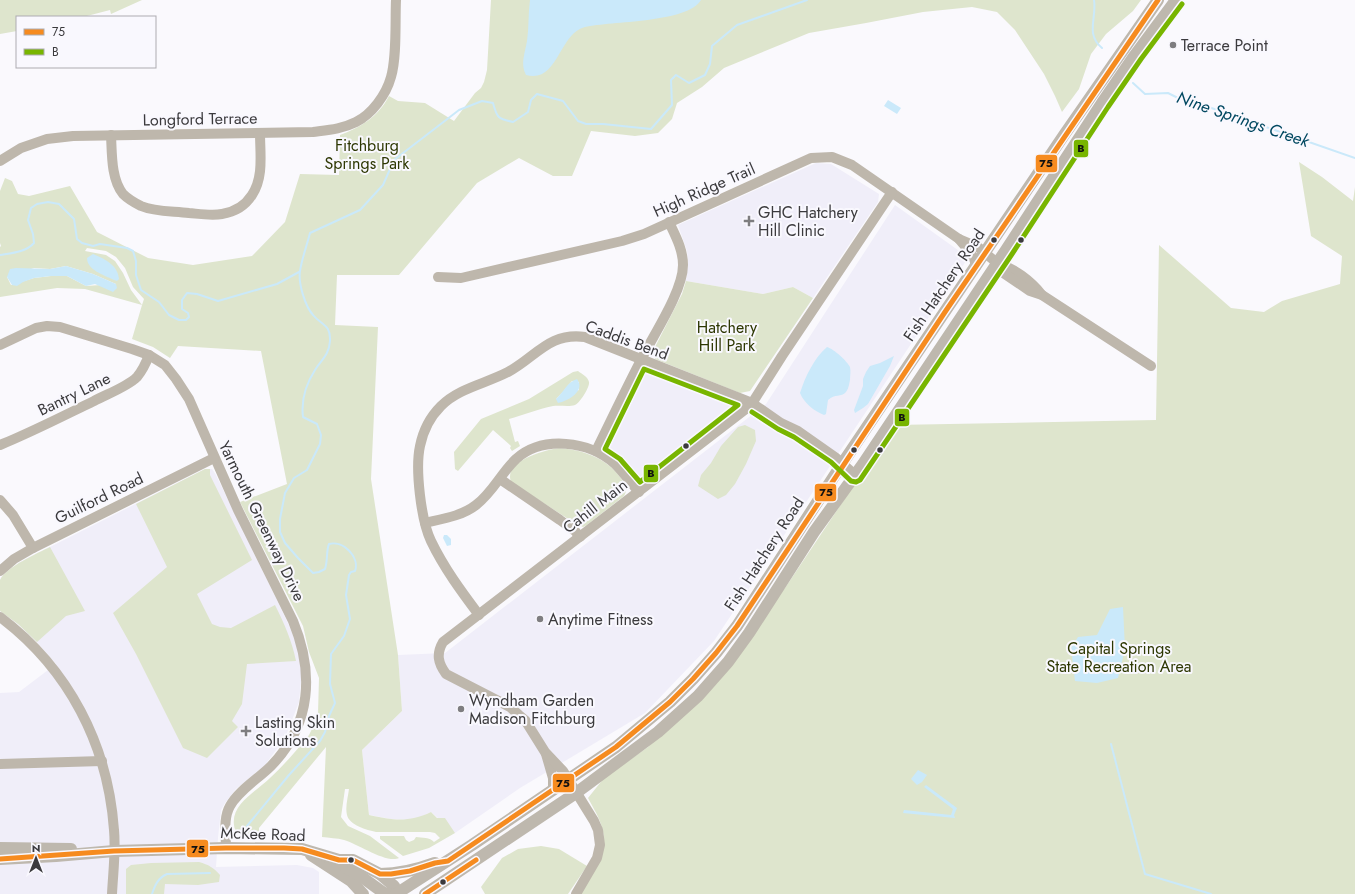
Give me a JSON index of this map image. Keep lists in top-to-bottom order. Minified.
{"streets":{"main road":["Fish Hatchery Road","McKee Road"],"street":["Longford Terrace","High Ridge Trail","Caddis Bend","Bantry Lane","Guilford Road","Cahill Main","Yarmouth Greenway Drive"]},"crossings":[["High Ridge Trail","Fish Hatchery Road"],["High Ridge Trail","Cahill Main"],["Fish Hatchery Road","Caddis Bend"],["Fish Hatchery Road","Cahill Main"],["Fish Hatchery Road","McKee Road"],["Caddis Bend","Cahill Main"],["Bantry Lane","Yarmouth Greenway Drive"],["Guilford Road","Yarmouth Greenway Drive"],["Yarmouth Greenway Drive","McKee Road"]],"water":["Nine Springs Creek"],"parks":["Fitchburg Springs Park","Hatchery Hill Park","Capital Springs State Recreation Area"],"places":{"other":["Terrace Point","Anytime Fitness","Wyndham Garden Madison Fitchburg"],"health":["GHC Hatchery Hill Clinic","Lasting Skin Solutions"]},"lines":["transit line 75","transit line B"],"legend":["75","B"],"north":"top"}
